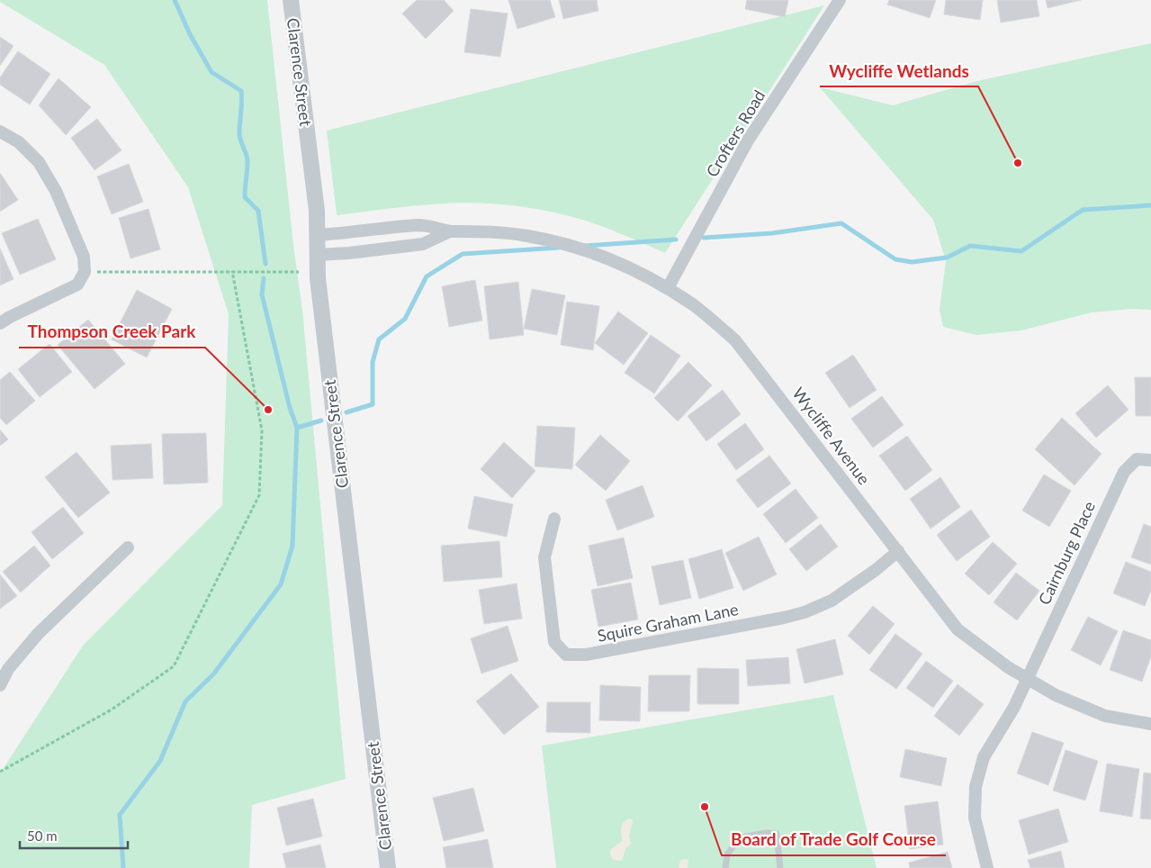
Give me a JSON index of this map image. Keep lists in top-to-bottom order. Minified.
{"streets":{"street":["Clarence Street","Crofters Road","Wycliffe Avenue","Cairnburg Place","Squire Graham Lane"]},"crossings":[["Clarence Street","Wycliffe Avenue"],["Crofters Road","Wycliffe Avenue"],["Wycliffe Avenue","Cairnburg Place"],["Wycliffe Avenue","Squire Graham Lane"]],"places":["Wycliffe Wetlands","Thompson Creek Park","Board of Trade Golf Course"],"scale_bar":"50 m"}
